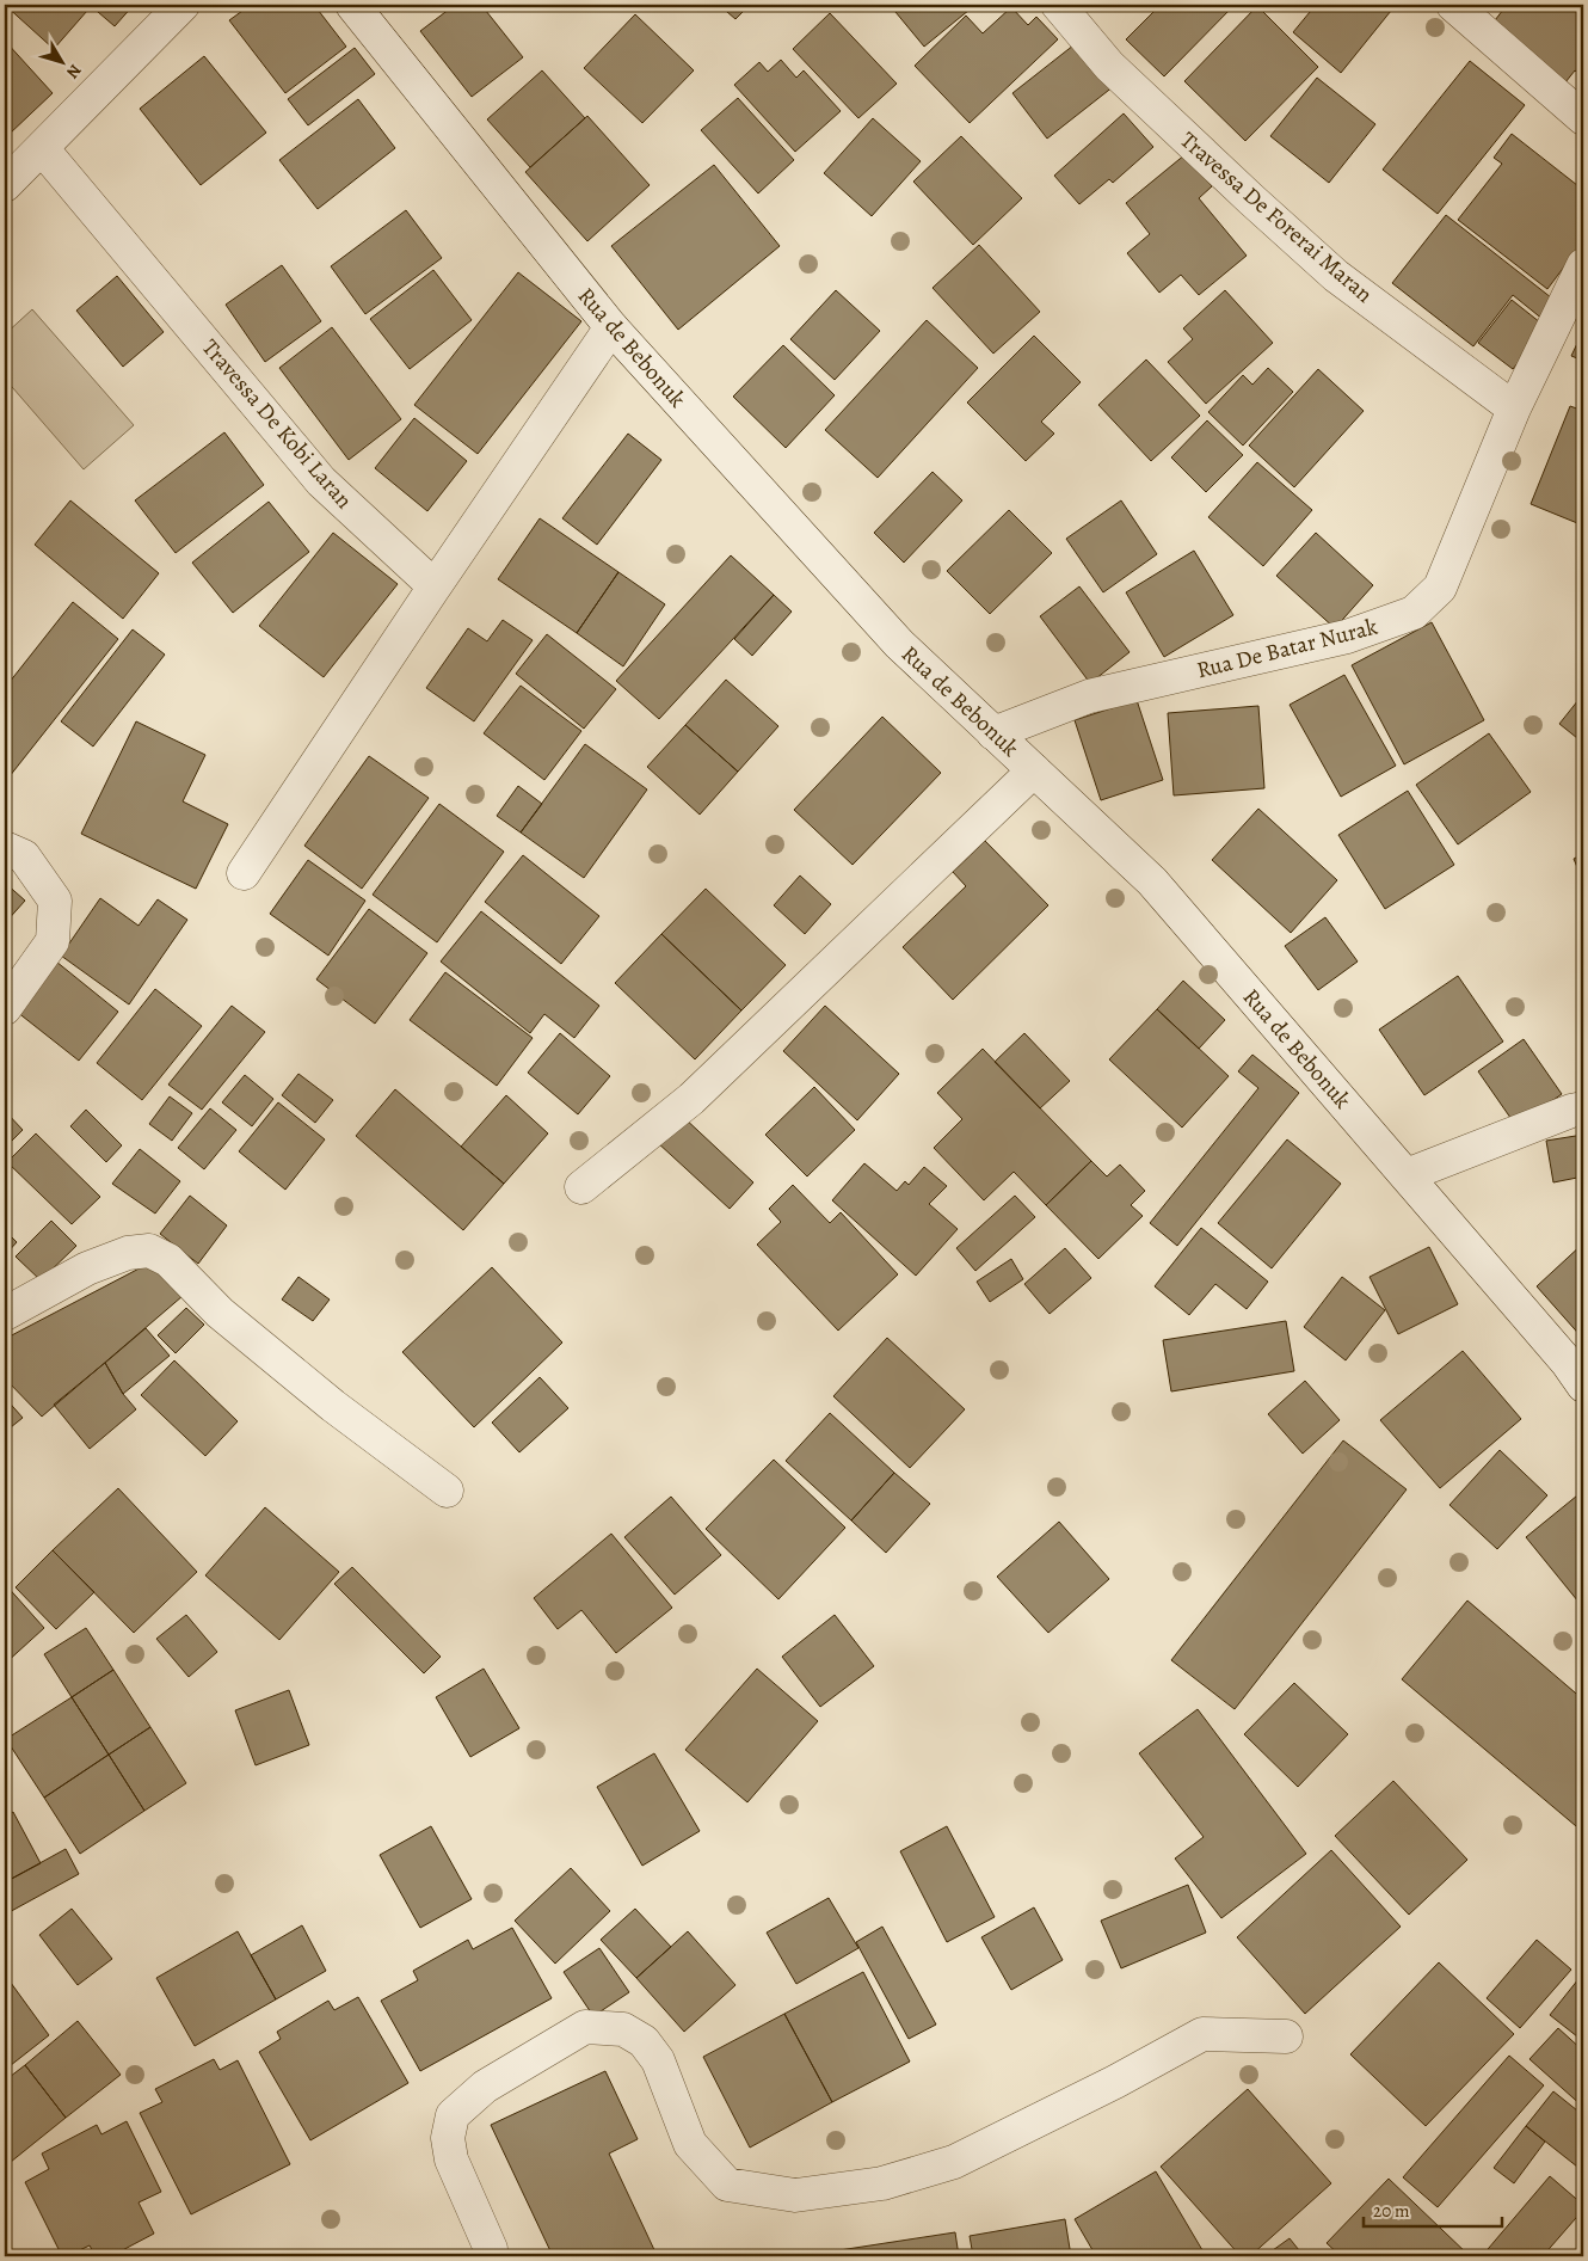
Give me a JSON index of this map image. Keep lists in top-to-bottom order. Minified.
{"streets":{"street":["Travessa De Forerai Maran","Rua de Bebonuk","Travessa De Kobi Laran","Rua De Batar Nurak"]},"crossings":[["Travessa De Forerai Maran","Rua De Batar Nurak"],["Rua de Bebonuk","Rua De Batar Nurak"]],"scale_bar":"20 m","north":"bottom right"}
